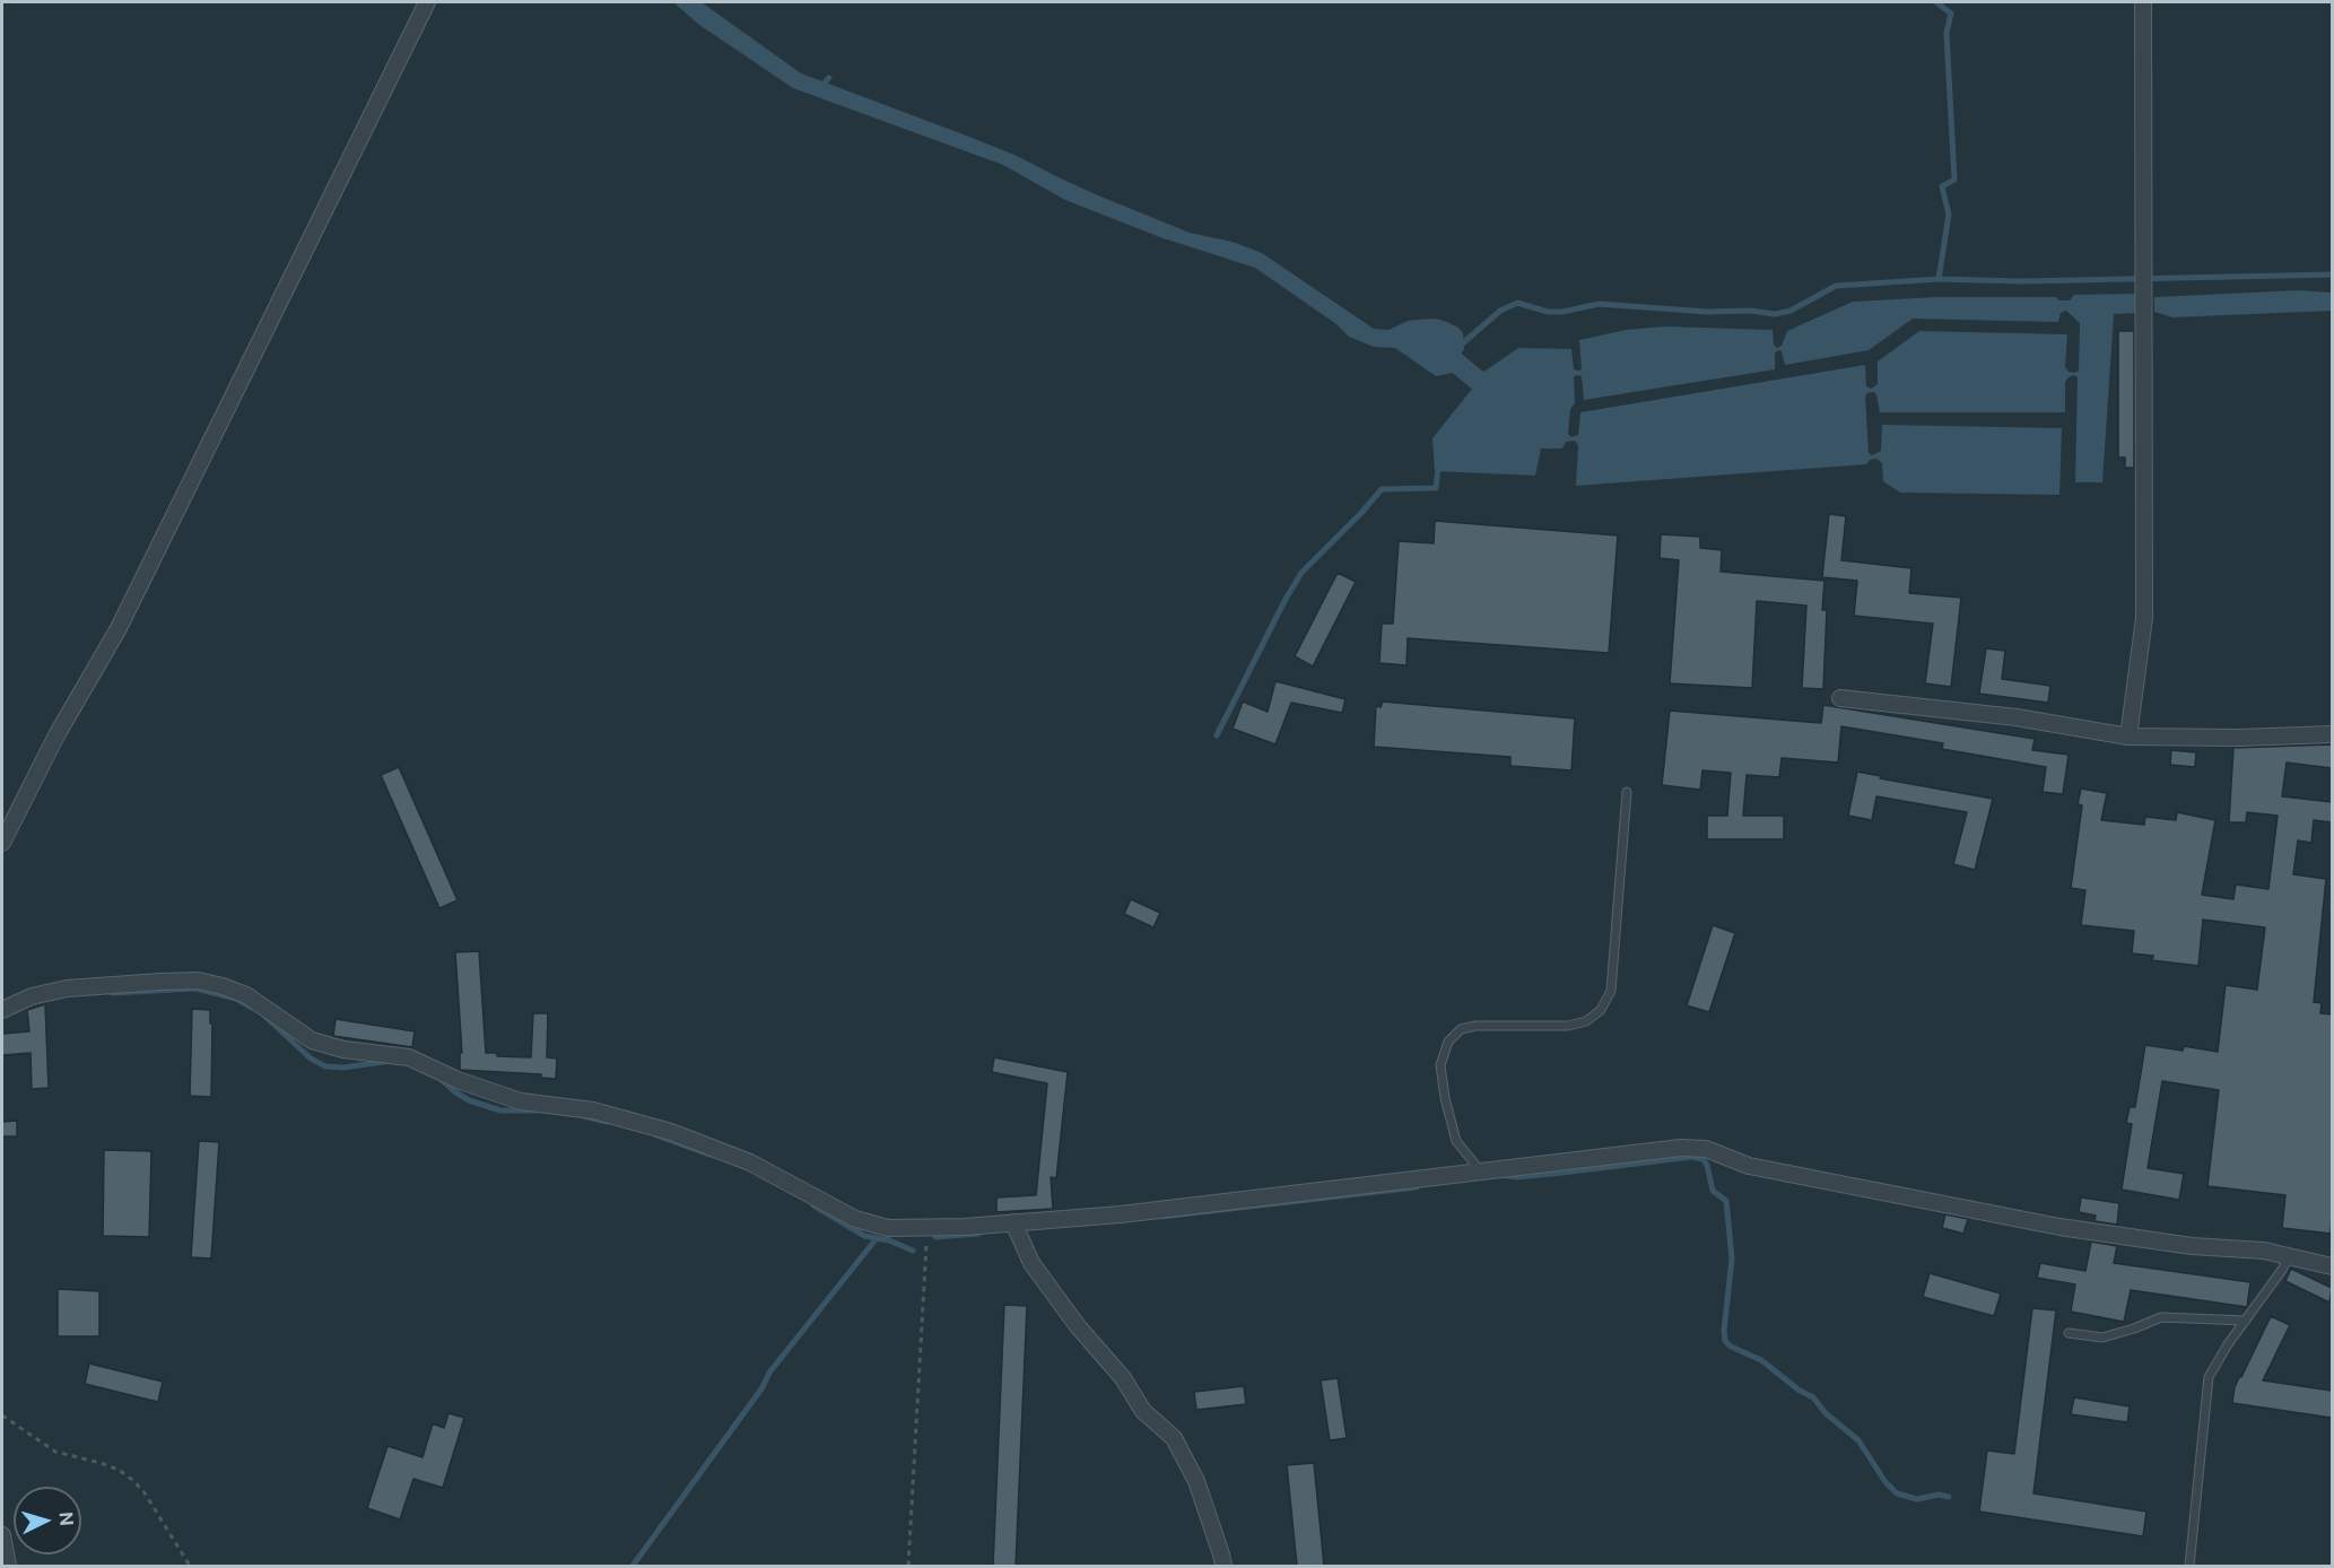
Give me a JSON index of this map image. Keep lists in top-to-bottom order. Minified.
{"north":"right"}
